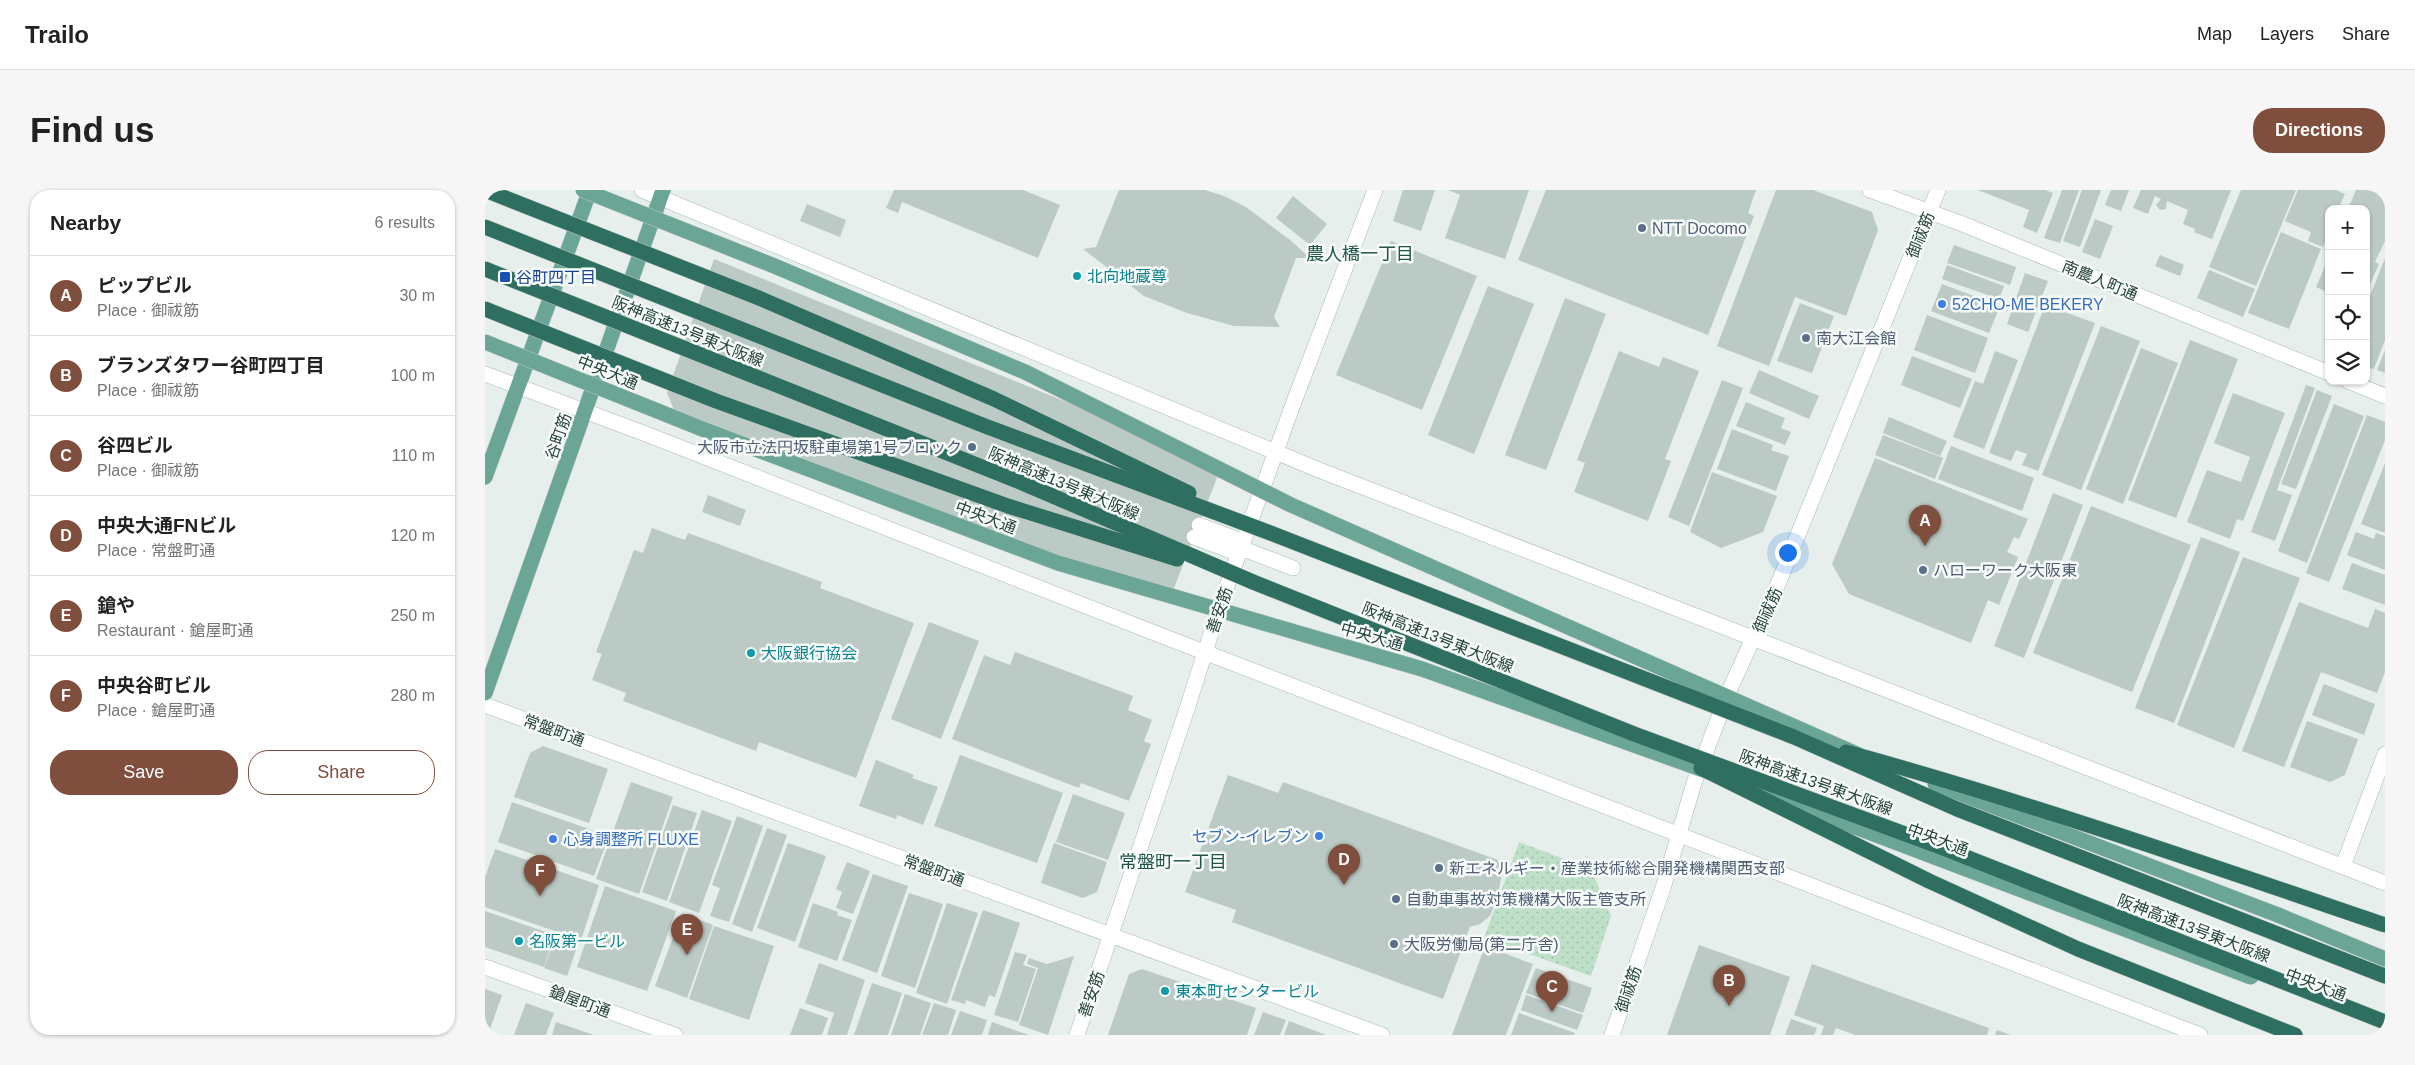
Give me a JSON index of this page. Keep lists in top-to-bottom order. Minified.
{"streets":{"highway":["阪神高速13号東大阪線"],"main road":["中央大通","谷町筋"],"street":["御祓筋","南農人町通","善安筋","常盤町通","鎗屋町通"]},"crossings":[["御祓筋","南農人町通"],["善安筋","常盤町通"]],"districts":["農人橋一丁目","常盤町一丁目"],"places":{"other":["NTT Docomo","北向地蔵尊","52CHO-ME BEKERY","南大江会館","大阪市立法円坂駐車場第1号ブロック","ハローワーク大阪東","大阪銀行協会","セブン-イレブン","心身調整所 FLUXE","新エネルギー・産業技術総合開発機構関西支部","自動車事故対策機構大阪主管支所","名阪第一ビル","大阪労働局(第二庁舎)","東本町センタービル"],"transit":["谷町四丁目"]},"page":{"header":"Trailo","nav":["Map","Layers","Share"],"buttons":["Directions",["Save","Share"]],"title":"Find us","heading":["Nearby","6 results"],"map_buttons":["+","−"],"list":[{"mark":"A","name":"ピップビル","note":"Place · 御祓筋","value":"30 m"},{"mark":"B","name":"ブランズタワー谷町四丁目","note":"Place · 御祓筋","value":"100 m"},{"mark":"C","name":"谷四ビル","note":"Place · 御祓筋","value":"110 m"},{"mark":"D","name":"中央大通FNビル","note":"Place · 常盤町通","value":"120 m"},{"mark":"E","name":"鎗や","note":"Restaurant · 鎗屋町通","value":"250 m"},{"mark":"F","name":"中央谷町ビル","note":"Place · 鎗屋町通","value":"280 m"}],"pins":["A","D","F","E","B","C"]}}
